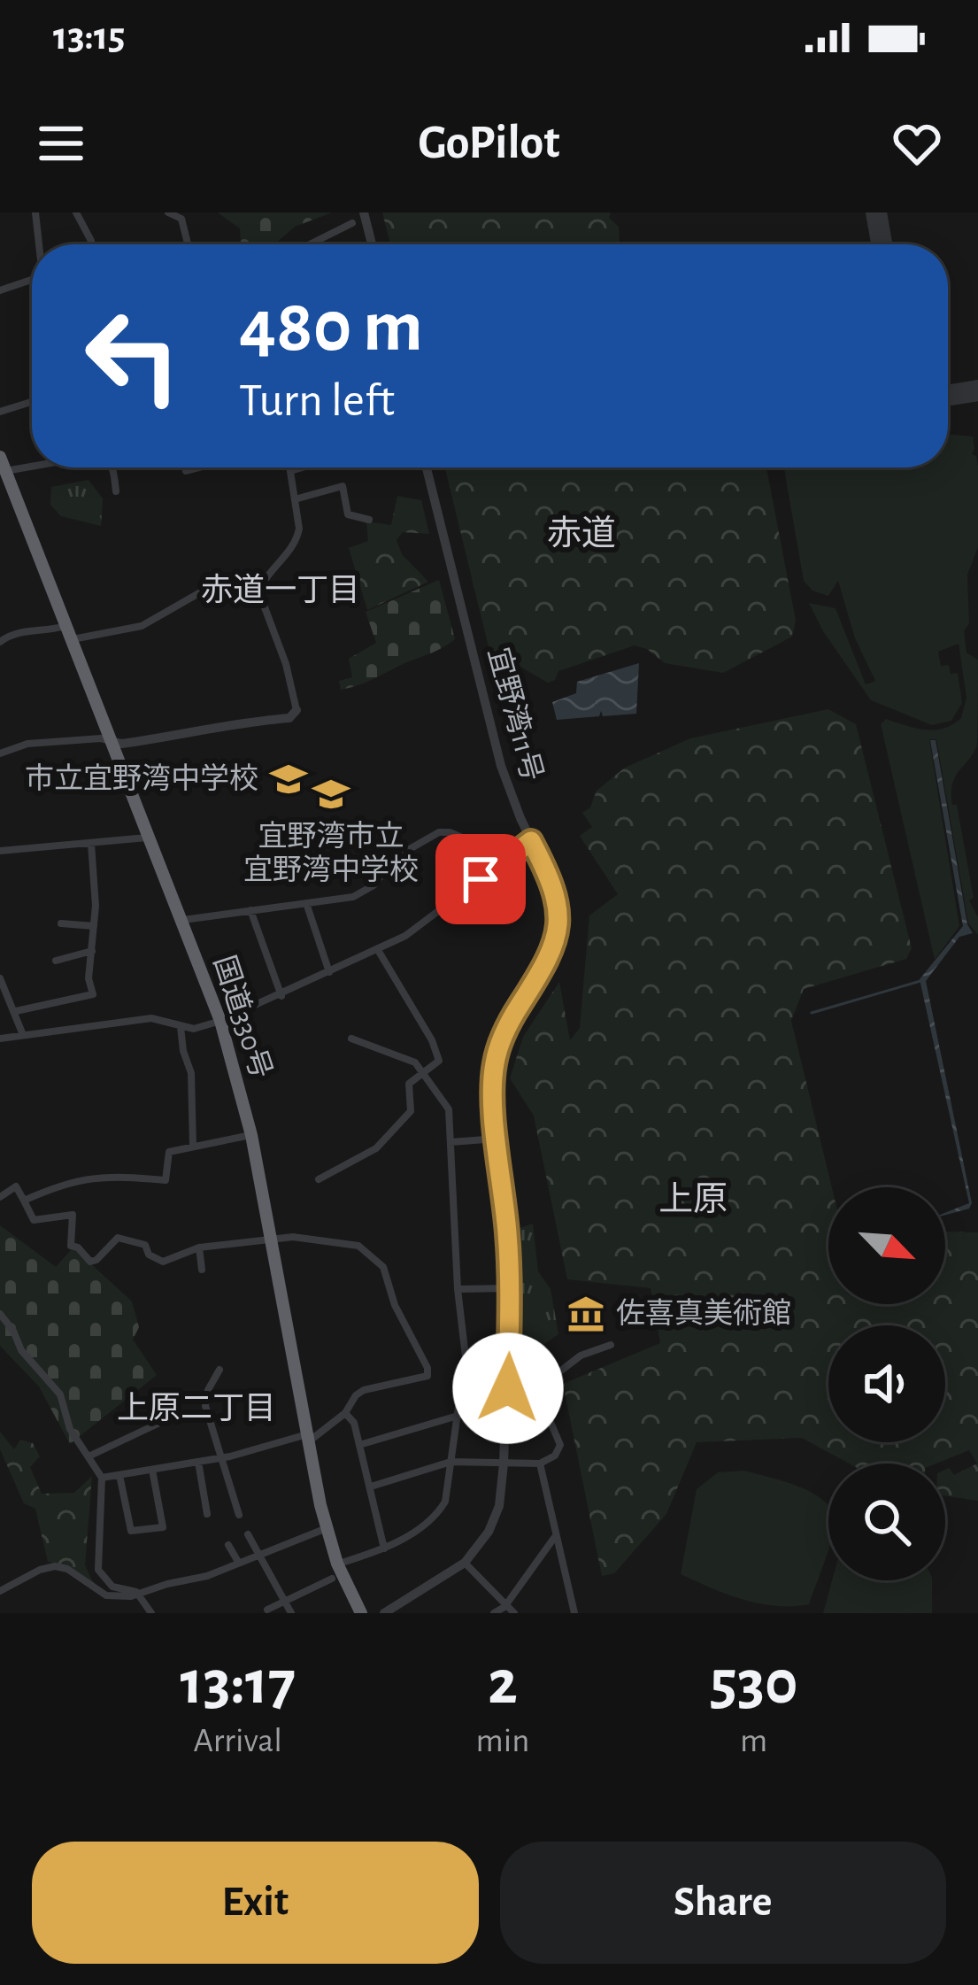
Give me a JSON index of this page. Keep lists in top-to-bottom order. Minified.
{"streets":{"highway":["国道330号"],"street":["宜野湾11号"]},"districts":["赤道","赤道一丁目","上原","上原二丁目"],"places":{"school or university":["市立宜野湾中学校","宜野湾市立 宜野湾中学校"],"museum":["佐喜真美術館"]},"north":"bottom right","page":{"status":"13:15","header":"GoPilot","turn":["480 m","Turn left"],"eta":["13:17","Arrival","2","min","530","m"],"buttons":["Exit","Share"]}}
